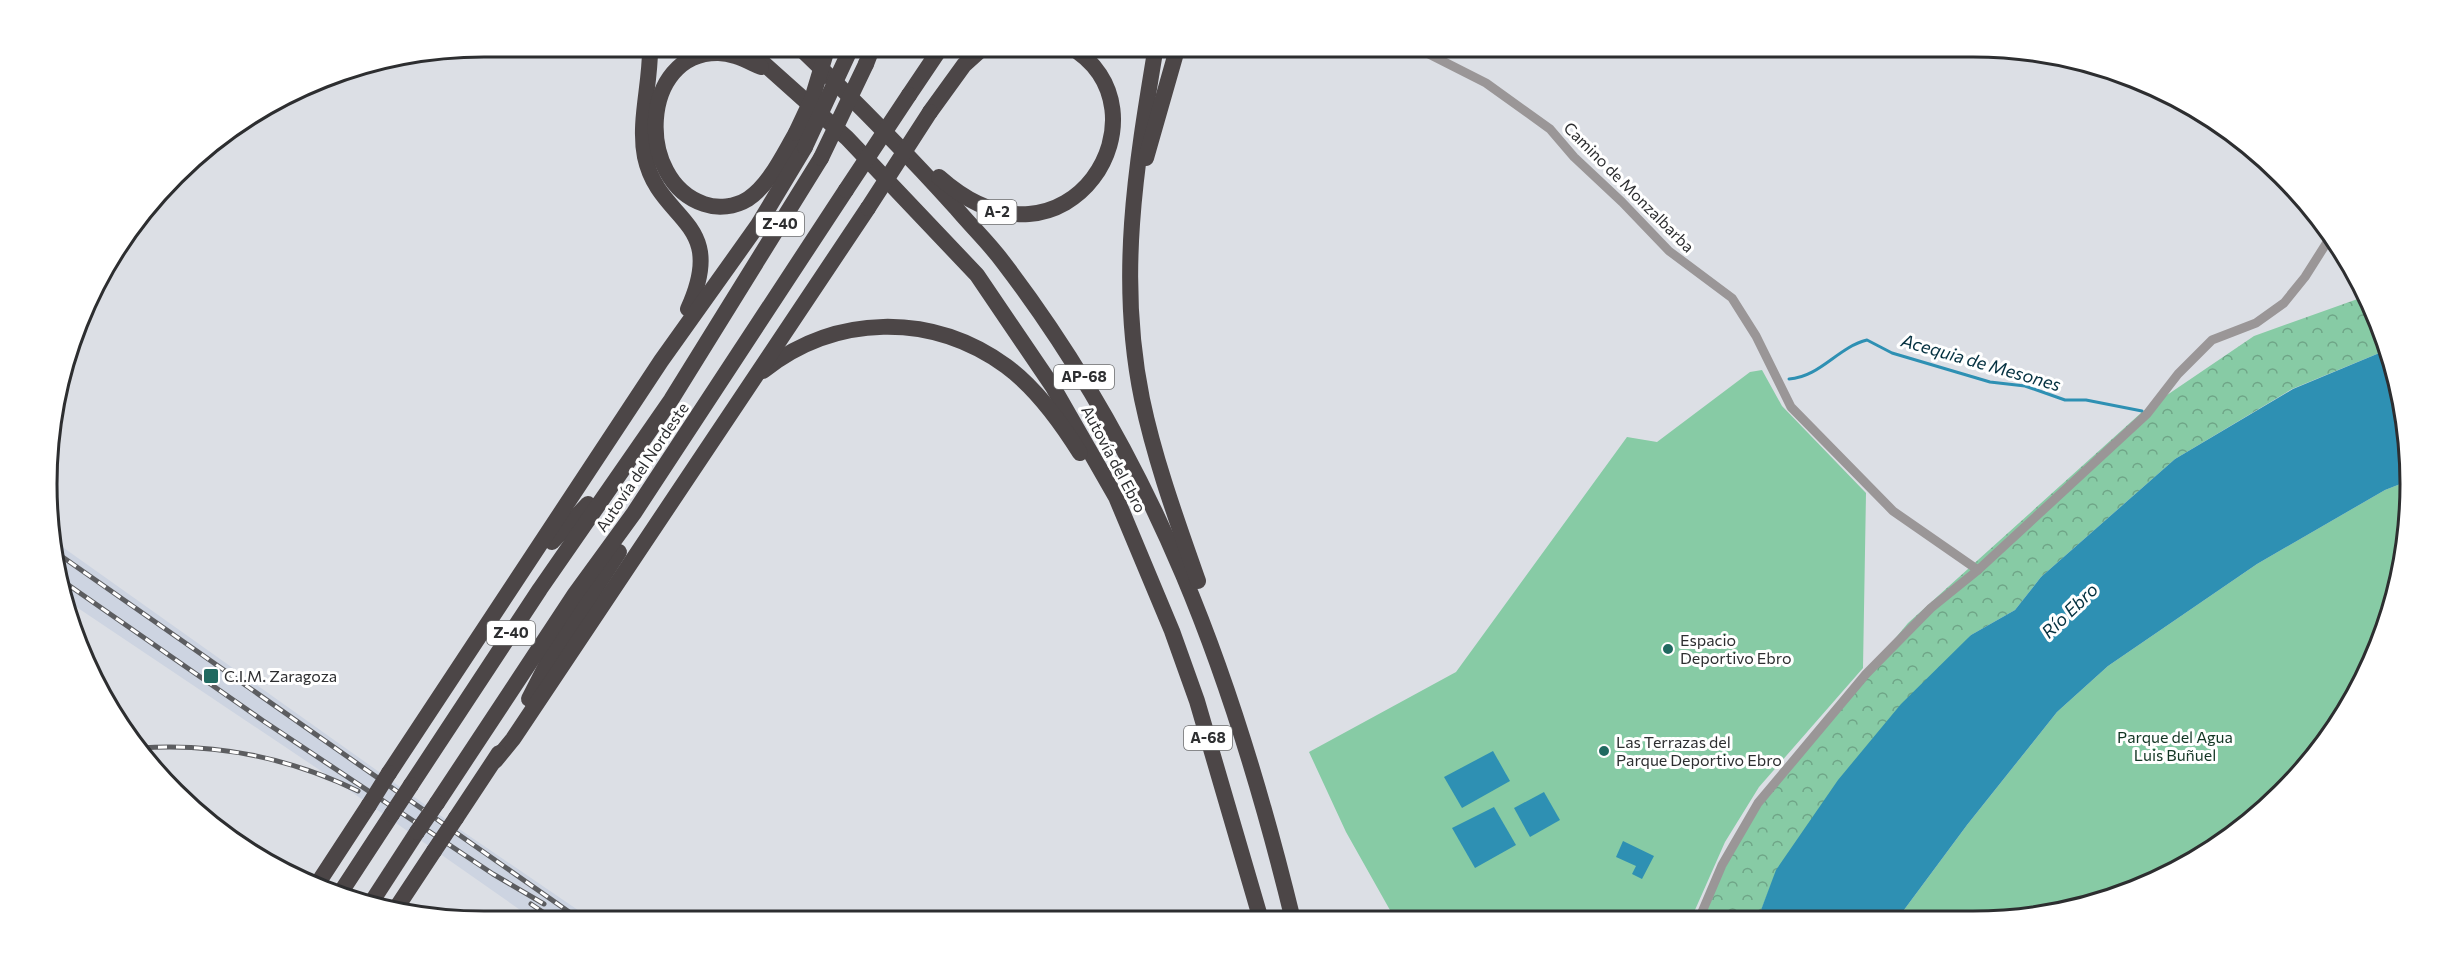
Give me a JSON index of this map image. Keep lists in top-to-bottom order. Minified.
{"streets":{"highway":["A-2","Z-40","AP-68","Autovía del Ebro","Autovía del Nordeste","A-68"],"street":["Camino de Monzalbarba"]},"water":["Acequia de Mesones","Río Ebro"],"parks":["Parque del Agua Luis Buñuel"],"places":{"other":["Espacio Deportivo Ebro","Las Terrazas del Parque Deportivo Ebro"],"transit":["C.I.M. Zaragoza"]}}
